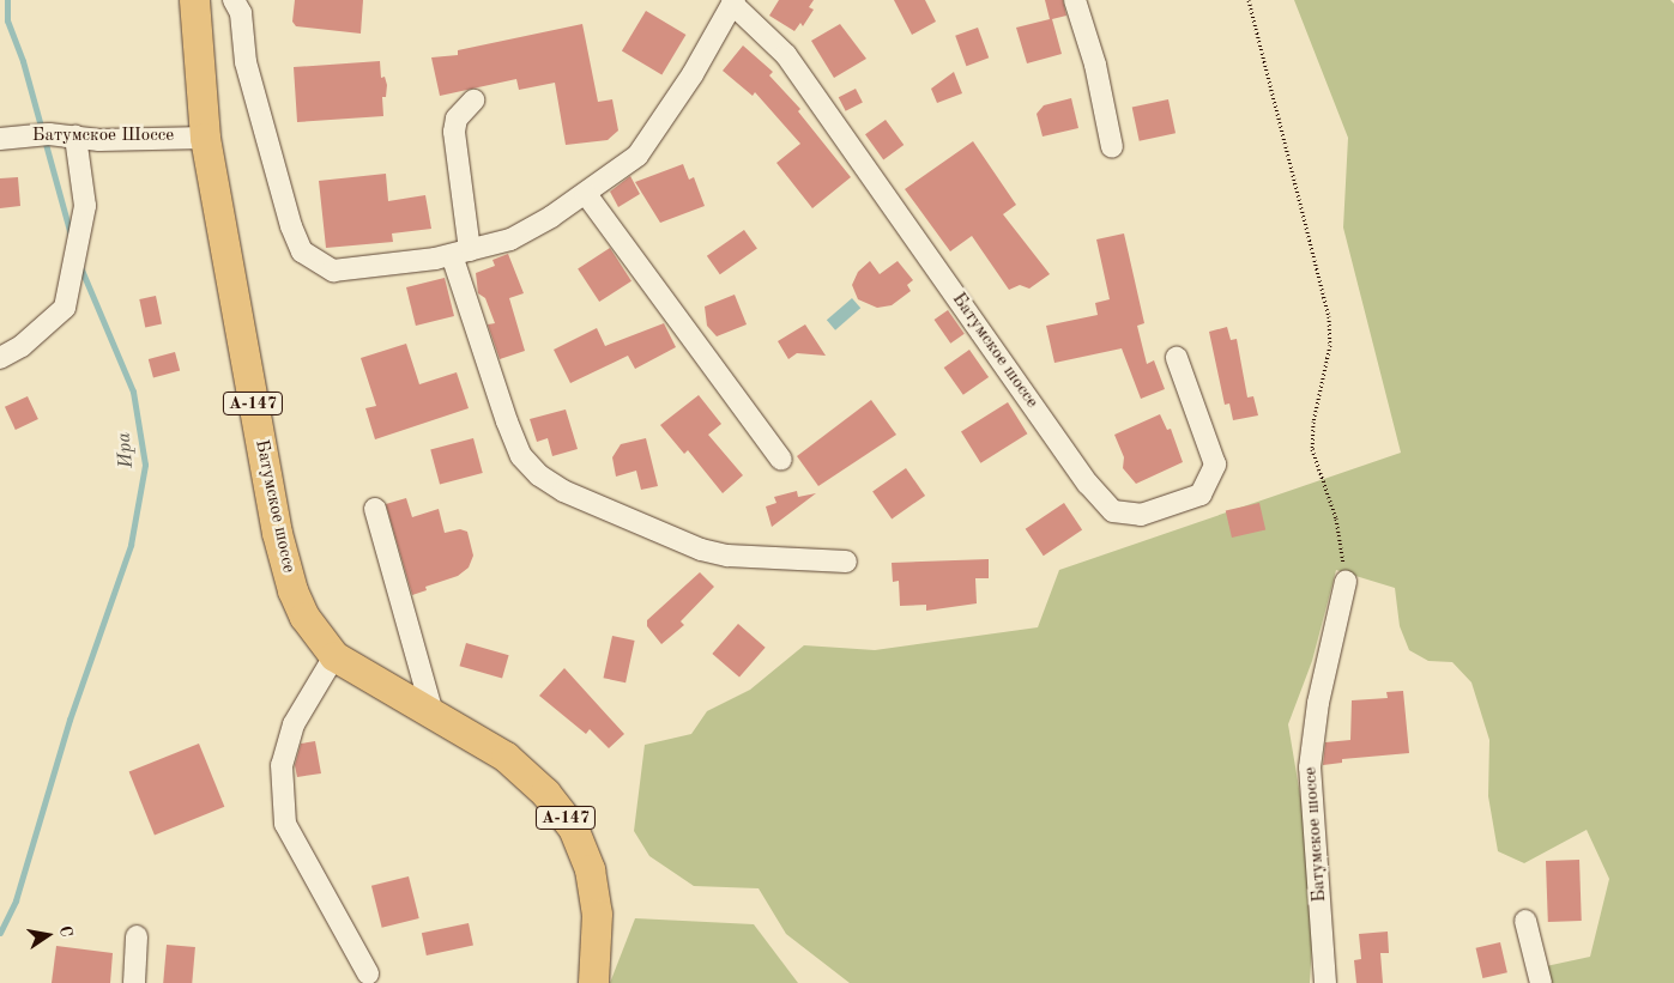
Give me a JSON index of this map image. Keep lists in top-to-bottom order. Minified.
{"streets":{"highway":["Батумское шоссе","А-147"],"street":["Батумское Шоссе"]},"crossings":[["Батумское Шоссе","Батумское шоссе"]],"water":["Ира"],"north":"right"}
